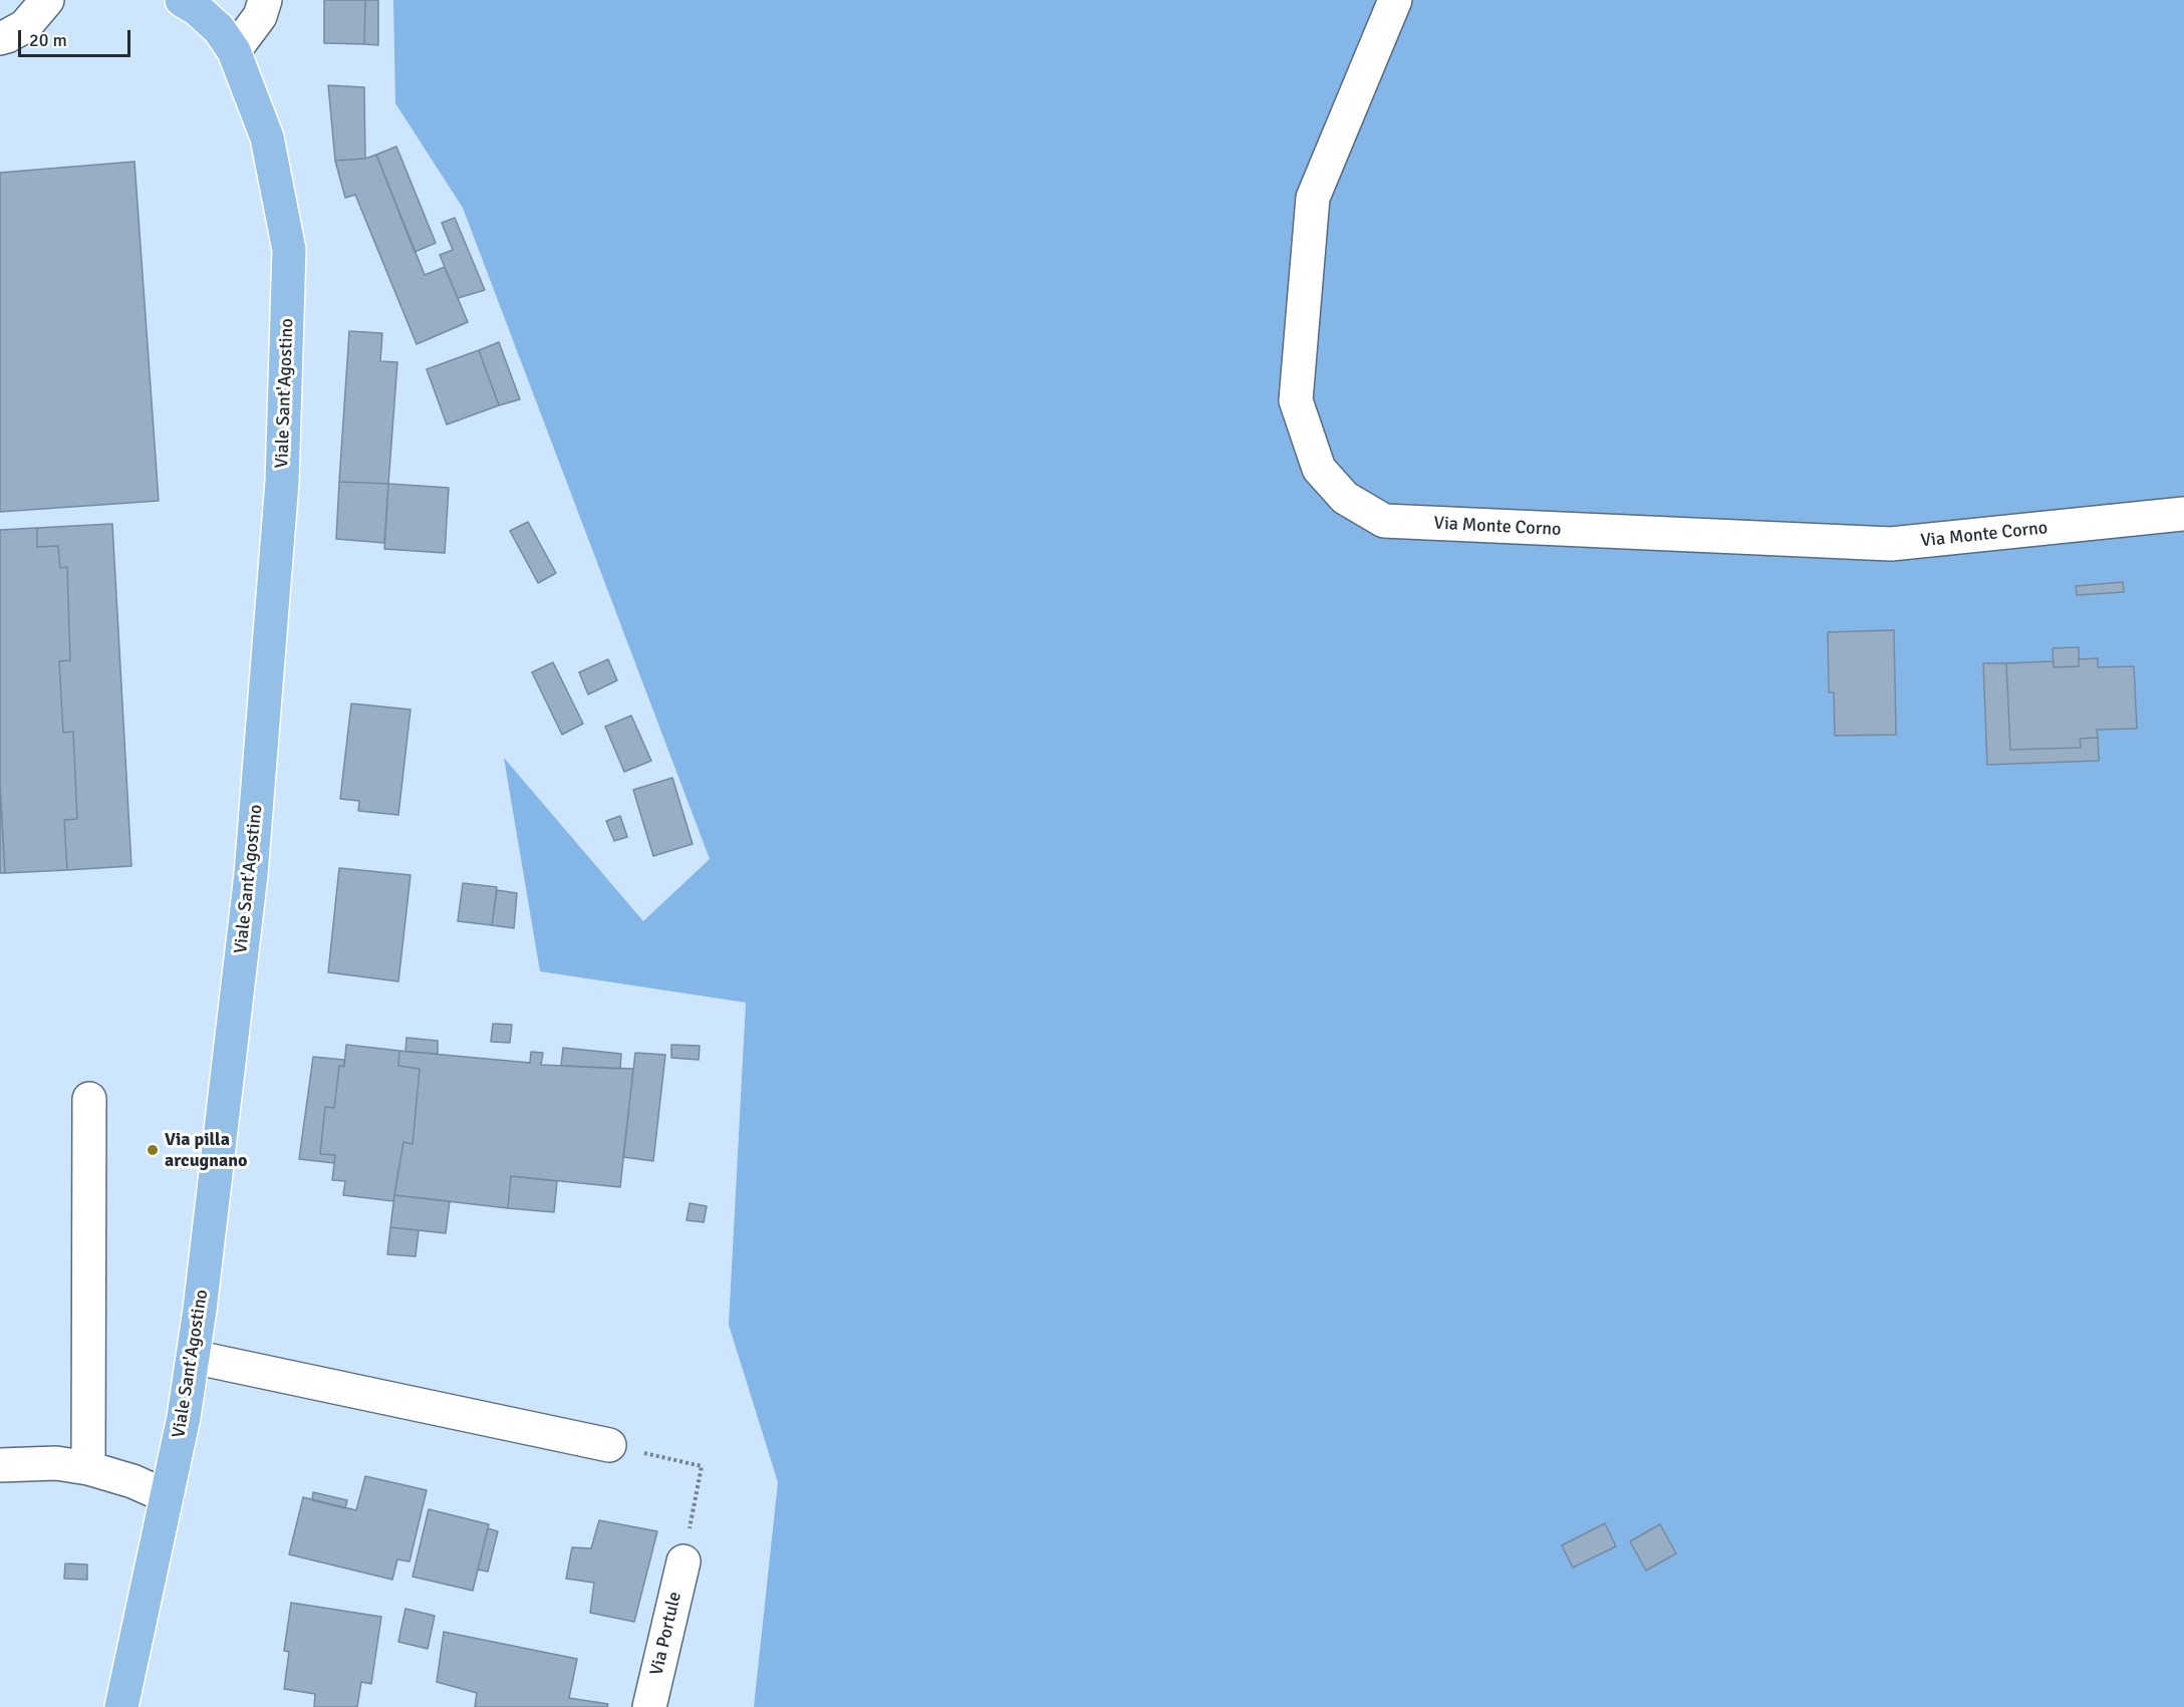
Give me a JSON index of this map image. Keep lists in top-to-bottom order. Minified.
{"streets":{"main road":["Viale Sant'Agostino"],"street":["Via Monte Corno","Via Portule"]},"places":["Via pilla arcugnano"],"scale_bar":"20 m"}
